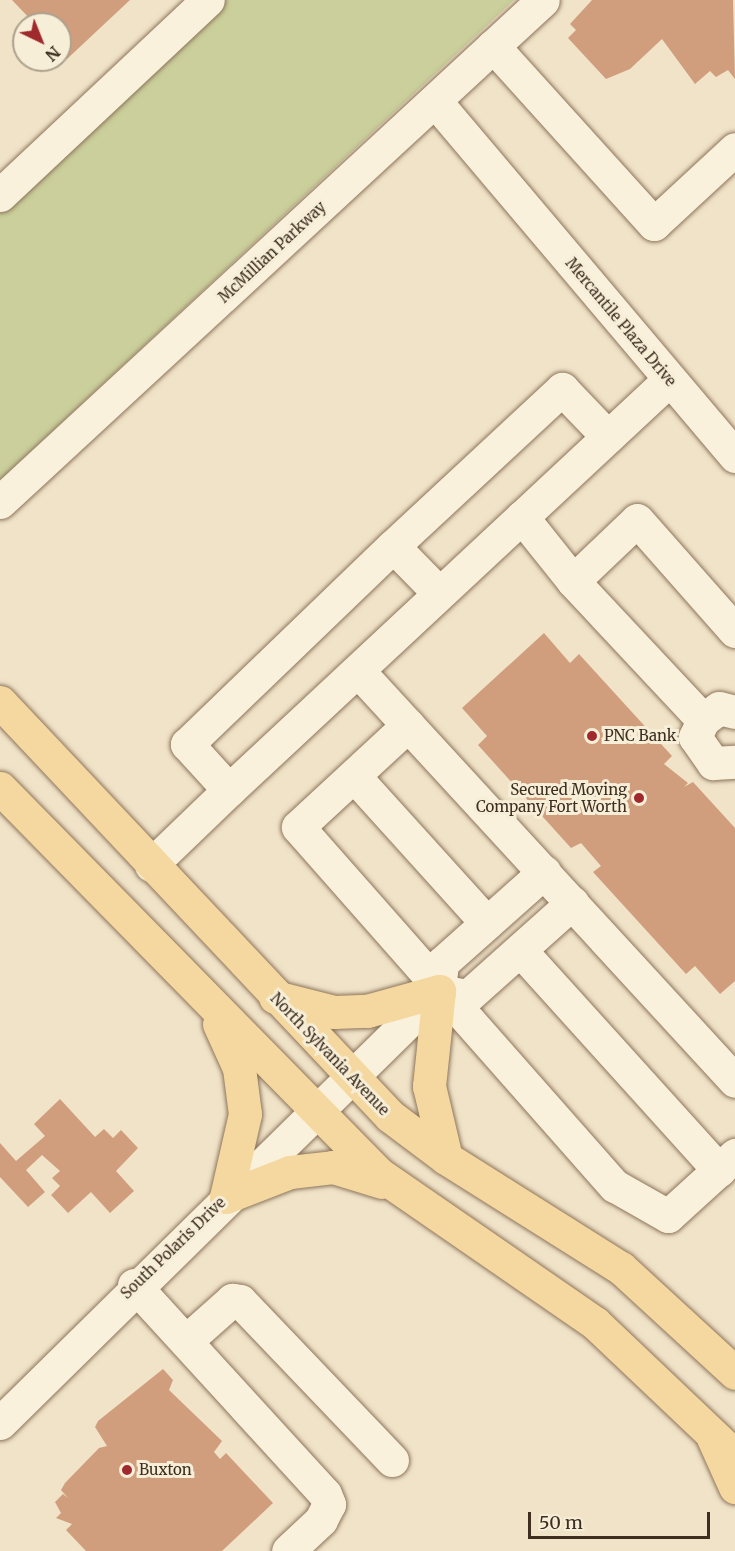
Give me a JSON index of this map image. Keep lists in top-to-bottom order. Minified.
{"streets":{"main road":["North Sylvania Avenue"],"street":["McMillian Parkway","Mercantile Plaza Drive","South Polaris Drive"]},"crossings":[["McMillian Parkway","Mercantile Plaza Drive"],["North Sylvania Avenue","South Polaris Drive"]],"places":["PNC Bank","Secured Moving Company Fort Worth","Buxton"],"scale_bar":"50 m","north":"bottom right"}
